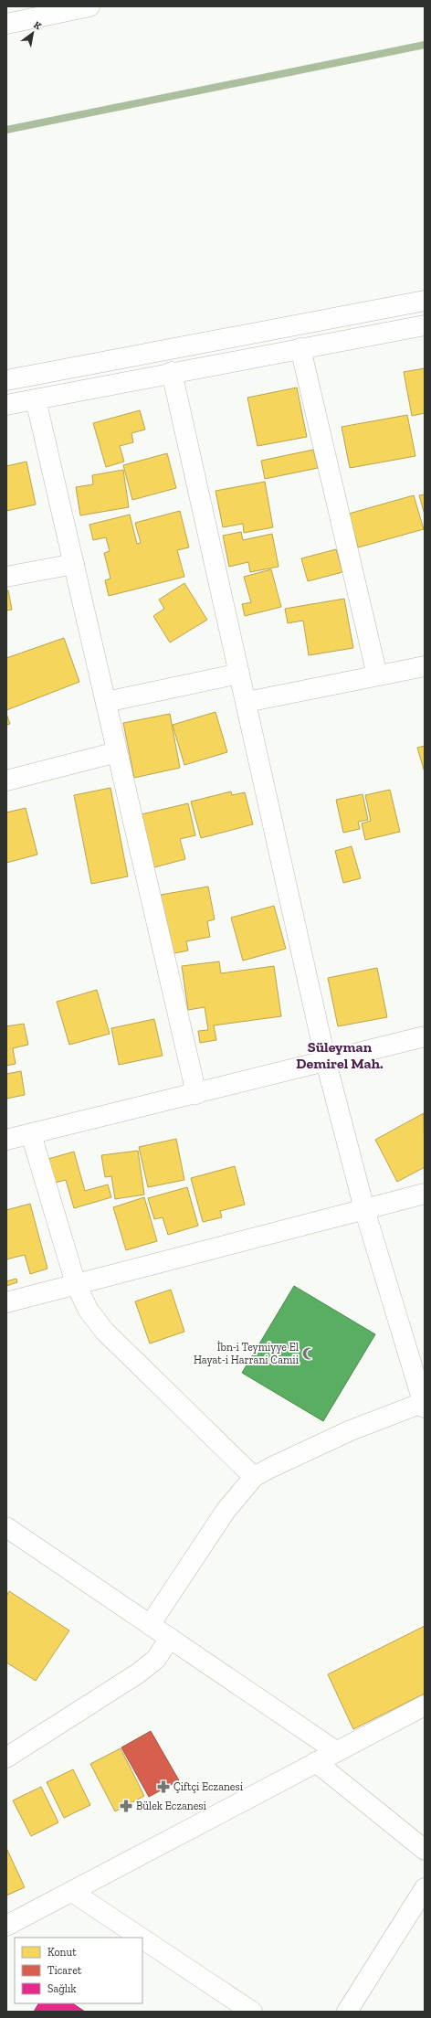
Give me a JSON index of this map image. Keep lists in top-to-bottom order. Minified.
{"districts":["Süleyman Demirel Mah."],"places":{"mosque":["İbn-i Teymiyye El Hayat-i Harrani Camii"],"pharmacy":["Çiftçi Eczanesi","Bülek Eczanesi"]},"legend":["Konut","Ticaret","Sağlık"],"north":"top right"}
